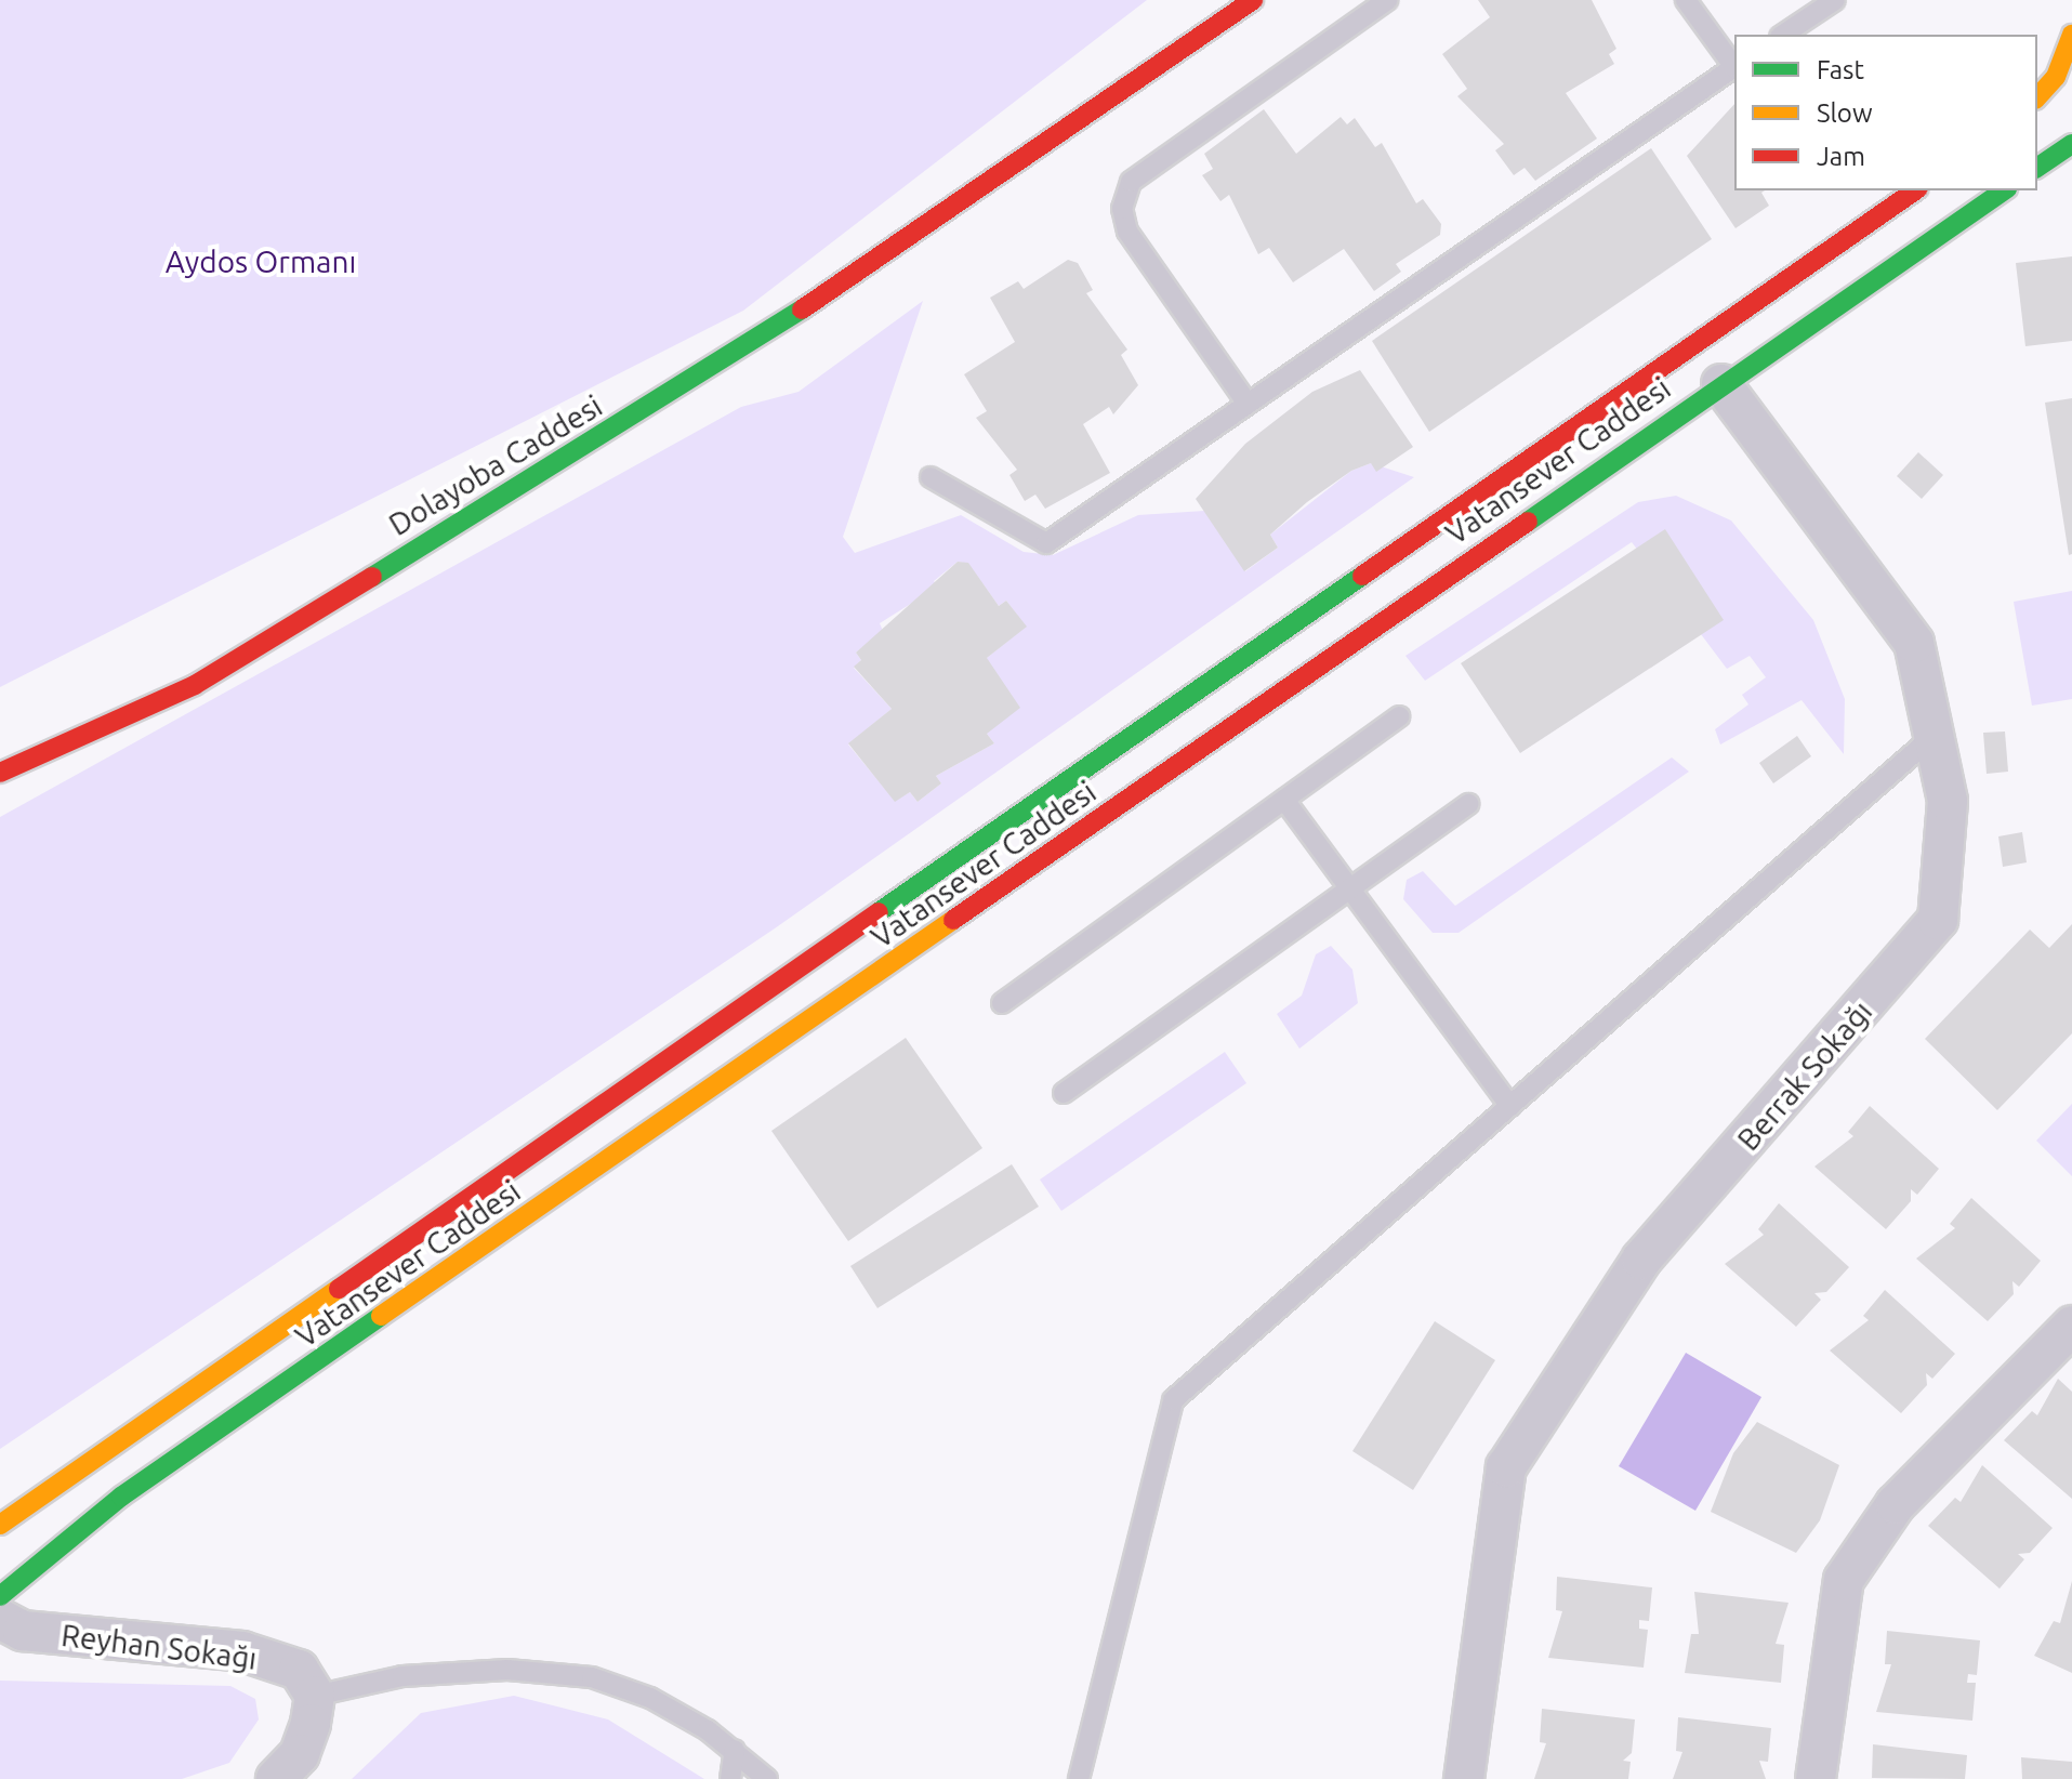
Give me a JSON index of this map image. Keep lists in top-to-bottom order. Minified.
{"streets":{"main road":["Vatansever Caddesi","Dolayoba Caddesi"],"street":["Berrak Sokağı","Reyhan Sokağı"]},"crossings":[["Vatansever Caddesi","Berrak Sokağı"]],"parks":["Aydos Ormanı"],"legend":["Fast","Slow","Jam"]}
